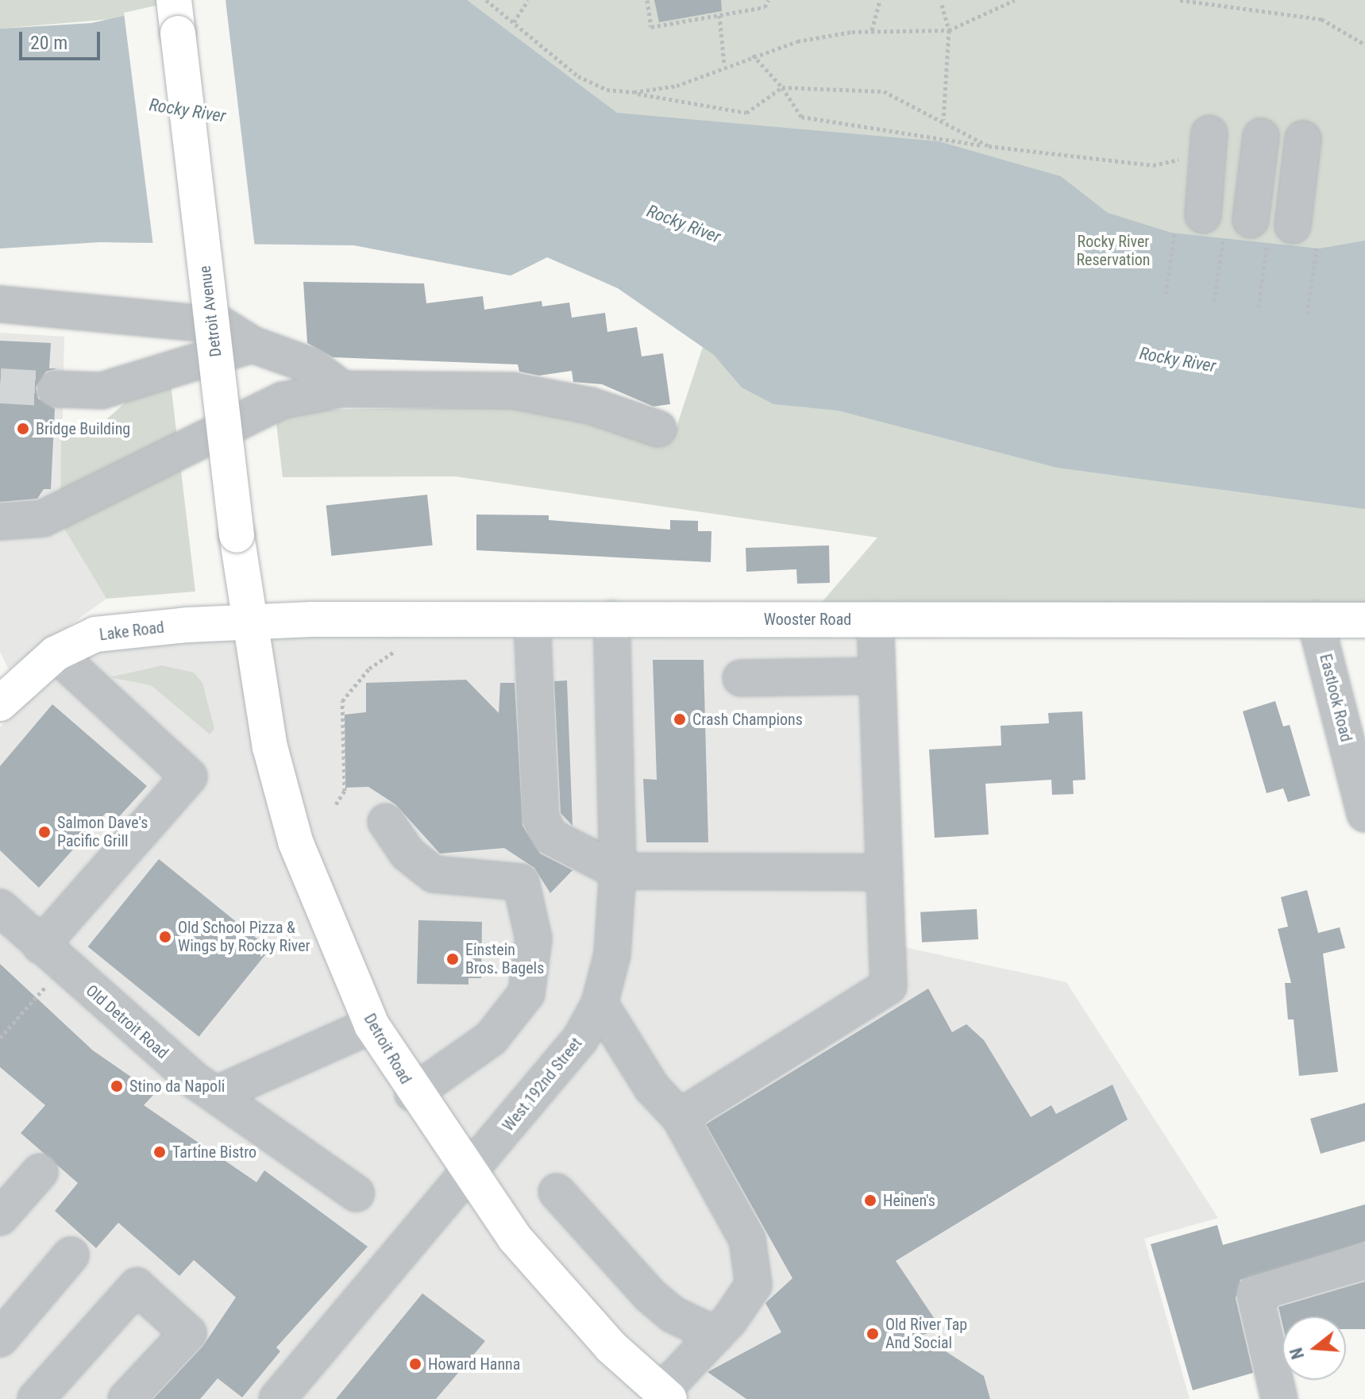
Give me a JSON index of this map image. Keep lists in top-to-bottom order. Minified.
{"streets":{"main road":["Detroit Avenue","Wooster Road","Lake Road","Detroit Road"],"street":["Eastlook Road","Old Detroit Road","West 192nd Street"]},"crossings":[["Detroit Avenue","Wooster Road"],["Detroit Avenue","Lake Road"],["Detroit Avenue","Detroit Road"],["Wooster Road","Lake Road"],["Wooster Road","Eastlook Road"],["Wooster Road","Detroit Road"],["Wooster Road","West 192nd Street"],["Lake Road","Detroit Road"],["Detroit Road","West 192nd Street"]],"water":["Rocky River"],"parks":["Rocky River Reservation"],"places":["Bridge Building","Crash Champions","Salmon Dave's Pacific Grill","Old School Pizza & Wings by Rocky River","Einstein Bros. Bagels","Stino da Napoli","Tartine Bistro","Heinen's","Old River Tap And Social","Howard Hanna"],"scale_bar":"20 m","north":"left"}
